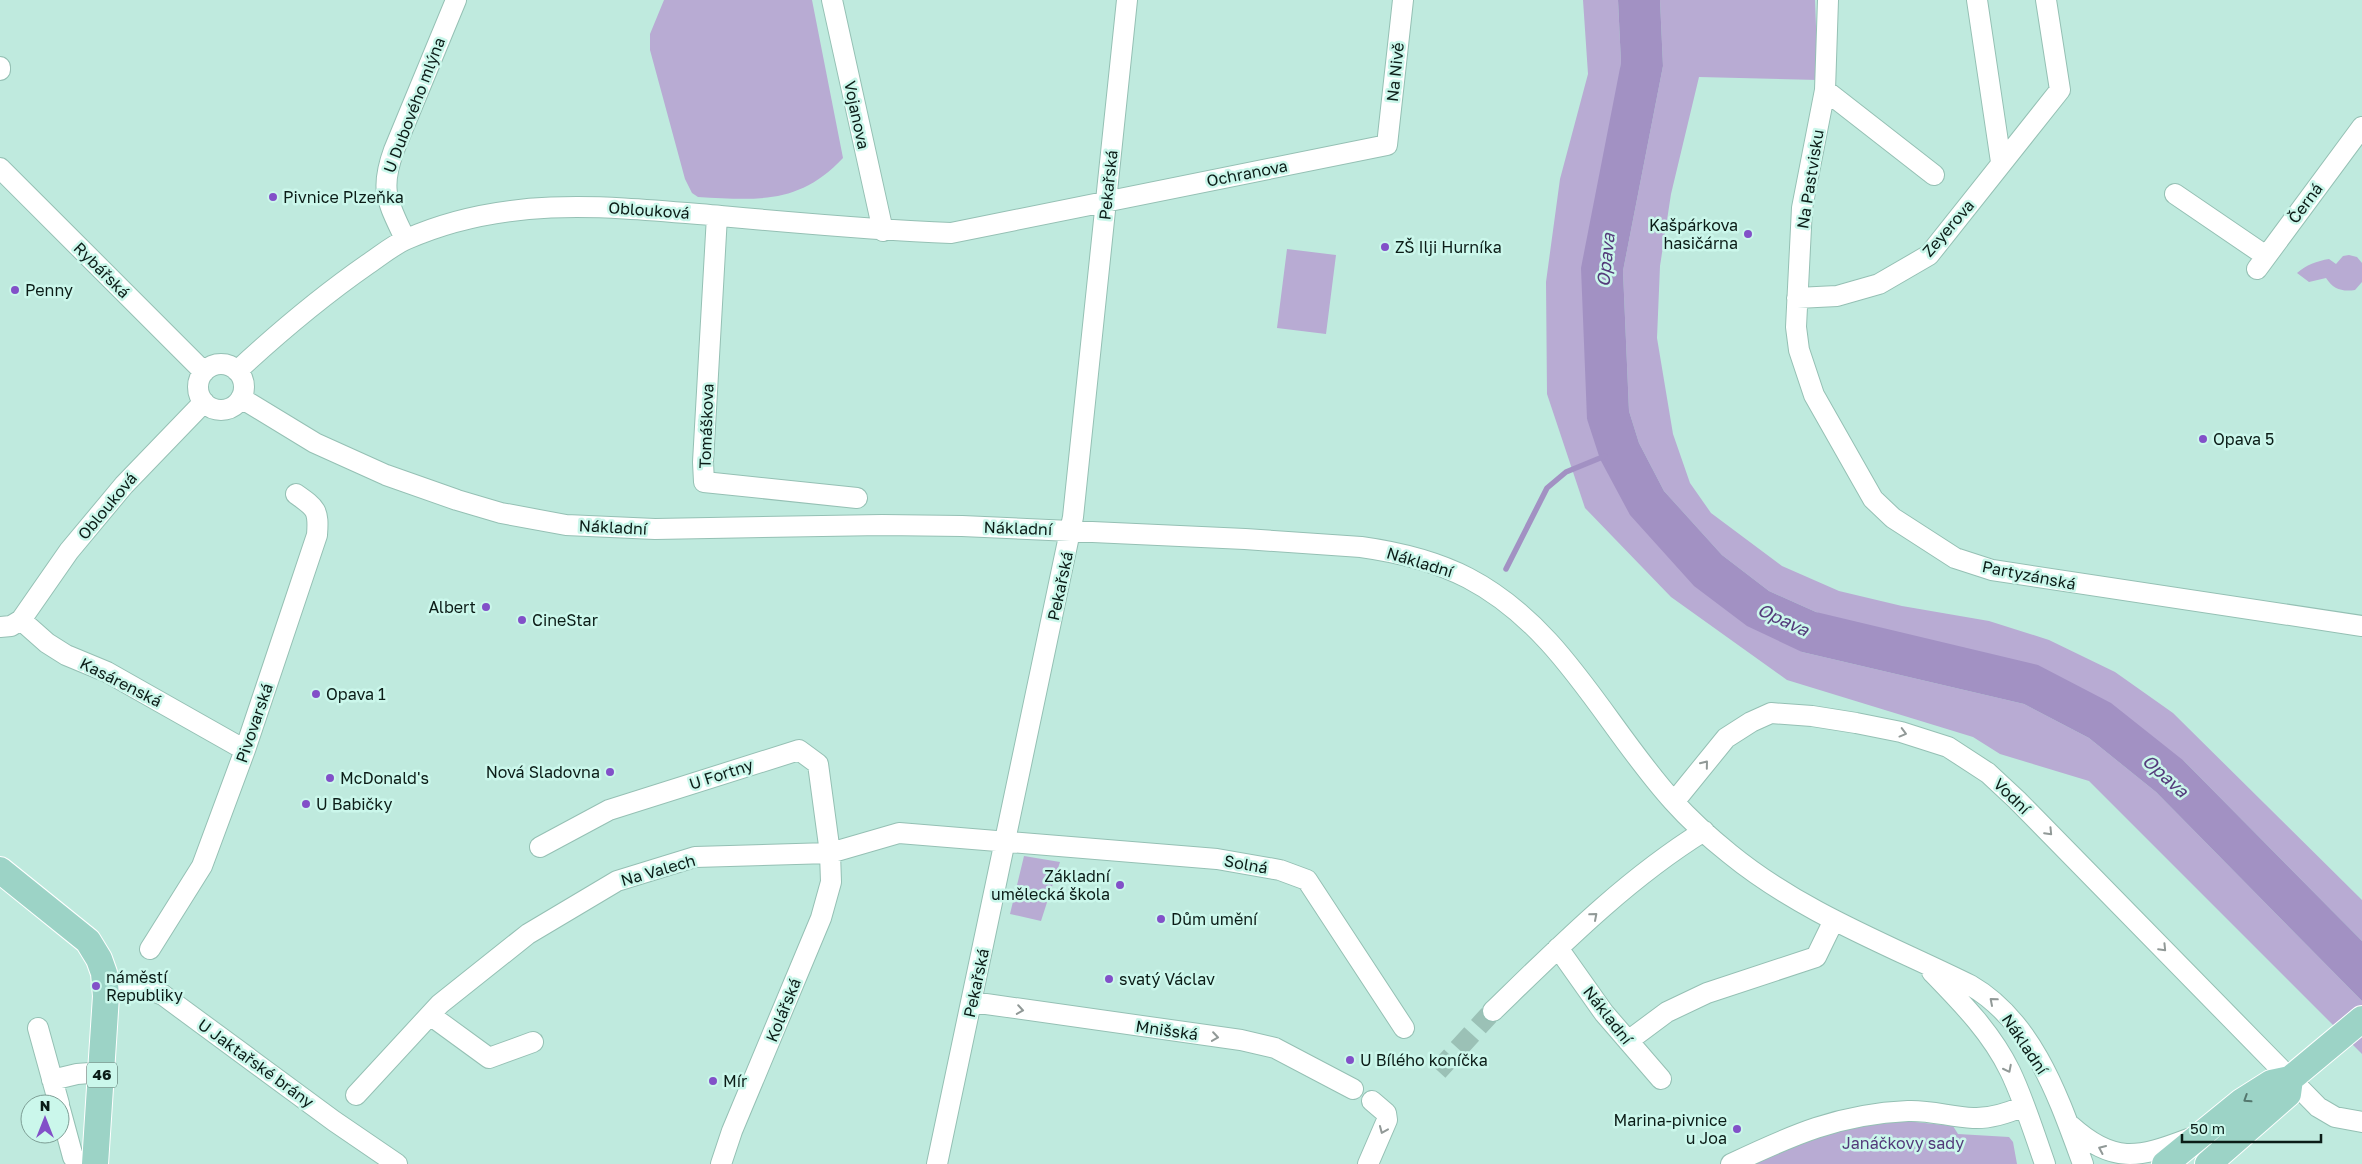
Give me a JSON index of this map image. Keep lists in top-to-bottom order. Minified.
{"streets":{"main road":["46"],"street":["Na Nivě","U Dubového mlýna","Vojanova","Ochranova","Na Pastvisku","Pekařská","Černá","Oblouková","Zeyerova","Rybářská","Tomáškova","Nákladní","Partyzánská","Kasárenská","Pivovarská","U Fortny","Vodní","Solná","Na Valech","Kolářská","Mnišská","U Jaktařské brány"]},"crossings":[["Na Nivě","Ochranova"],["U Dubového mlýna","Oblouková"],["Vojanova","Oblouková"],["Ochranova","Pekařská"],["Ochranova","Oblouková"],["Na Pastvisku","Zeyerova"],["Na Pastvisku","Partyzánská"],["Pekařská","Oblouková"],["Pekařská","Nákladní"],["Pekařská","Solná"],["Pekařská","Na Valech"],["Pekařská","Mnišská"],["Oblouková","Rybářská"],["Oblouková","Tomáškova"],["Oblouková","Nákladní"],["Oblouková","Kasárenská"],["Zeyerova","Partyzánská"],["Rybářská","Nákladní"],["Nákladní","Vodní"],["Kasárenská","Pivovarská"],["U Fortny","Na Valech"],["U Fortny","Kolářská"],["Solná","Na Valech"],["Na Valech","Kolářská"],["U Jaktařské brány","46"]],"one_way":["Vodní","Mnišská"],"water":["Opava"],"parks":["Janáčkovy sady"],"places":["Pivnice Plzeňka","Kašpárkova hasičárna","ZŠ Ilji Hurníka","Penny","Opava 5","Albert","CineStar","Opava 1","Nová Sladovna","McDonald's","U Babičky","Základní umělecká škola","Dům umění","svatý Václav","náměstí Republiky","U Bílého koníčka","Mír","Marina-pivnice u Joa"],"scale_bar":"50 m","north":"top"}
